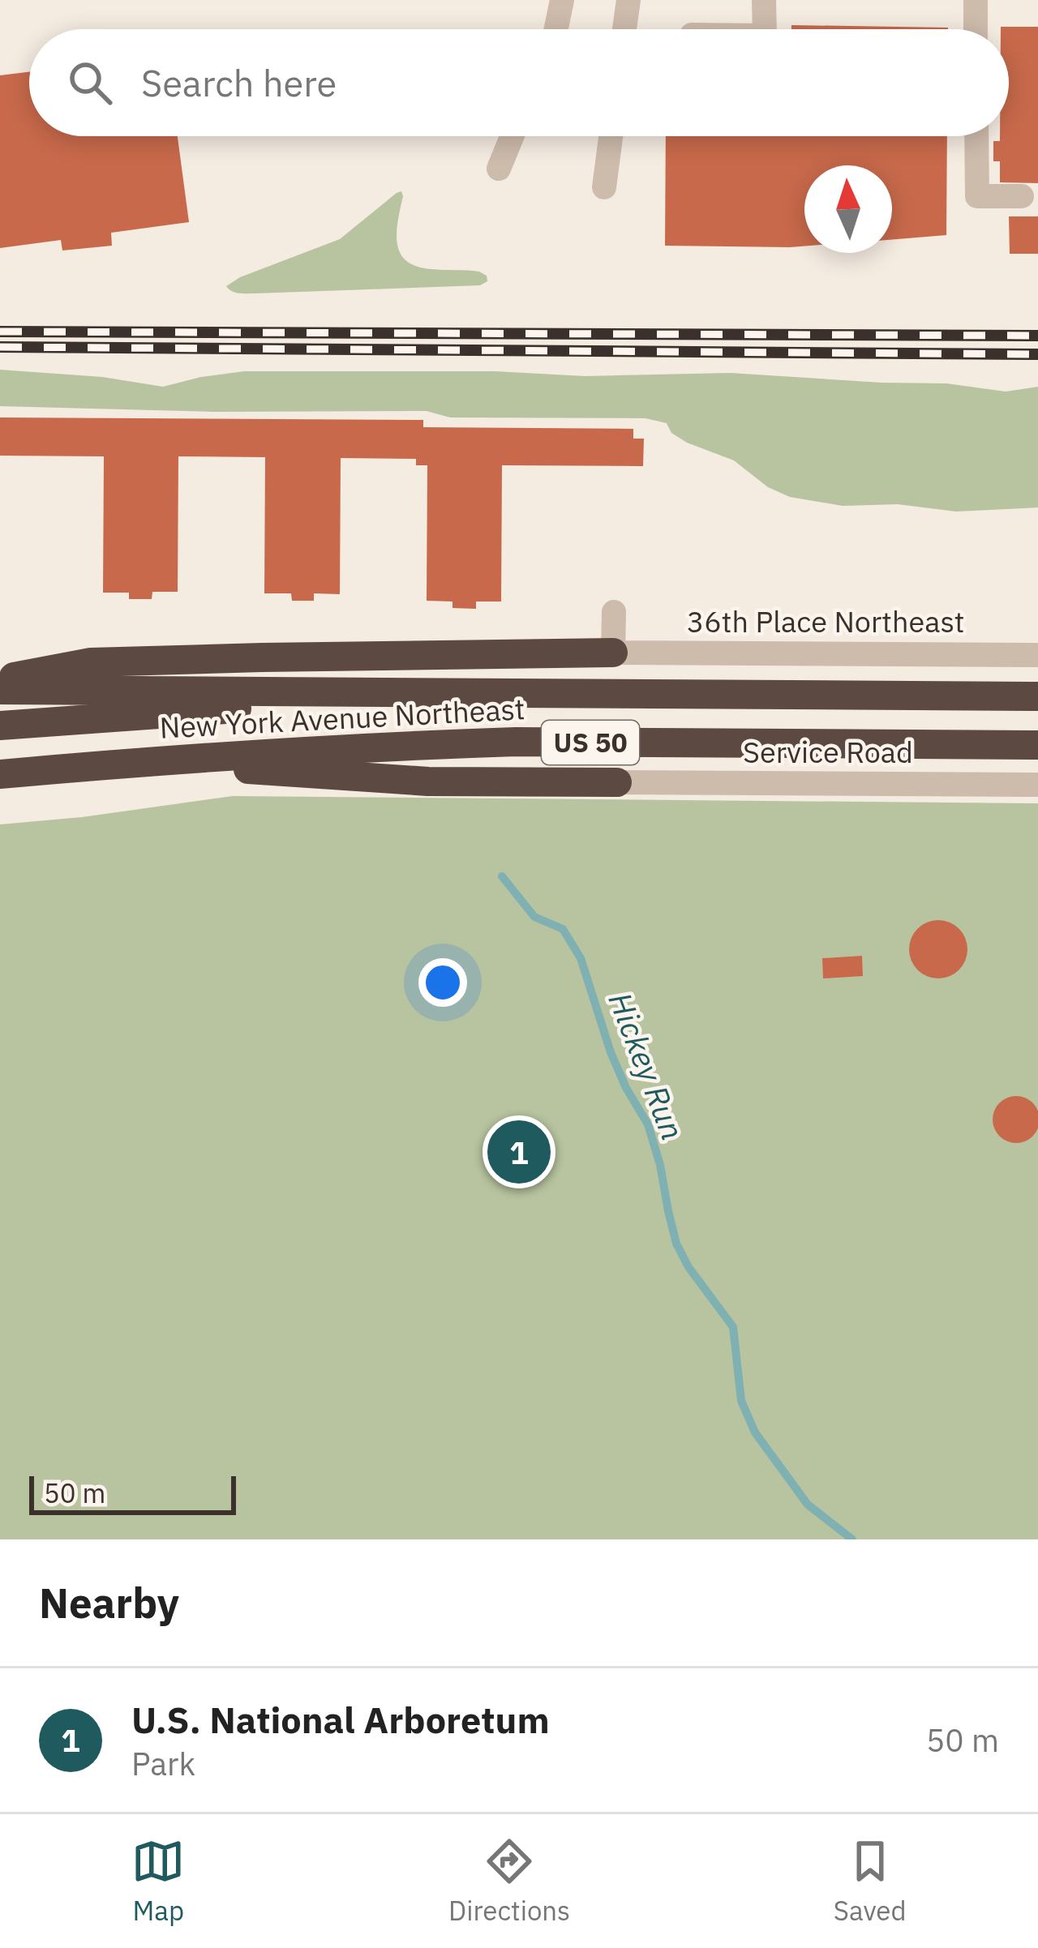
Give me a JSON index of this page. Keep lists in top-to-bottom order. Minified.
{"streets":{"highway":["New York Avenue Northeast","US 50"],"street":["36th Place Northeast","Service Road"]},"water":["Hickey Run"],"scale_bar":"50 m","north":"top","page":{"search":"Search here","pins":"1","scale":"50 m","heading":"Nearby","list":[{"mark":"1","name":"U.S. National Arboretum","note":"Park","value":"50 m"}],"nav":["Map","Directions","Saved"]}}
